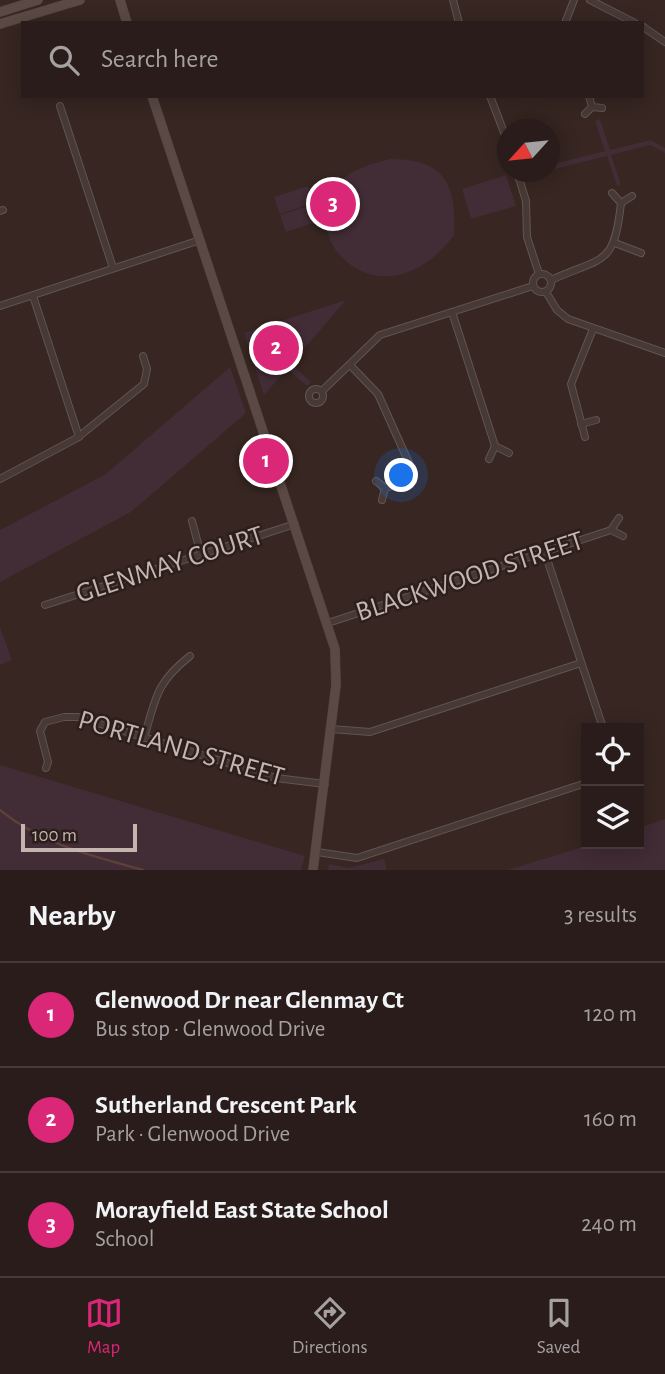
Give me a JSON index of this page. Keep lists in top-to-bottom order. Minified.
{"streets":{"street":["GLENMAY COURT","BLACKWOOD STREET","PORTLAND STREET"]},"scale_bar":"100 m","north":"bottom left","page":{"search":"Search here","pins":["3","2","1"],"scale":"100 m","heading":["Nearby","3 results"],"list":[{"mark":"1","name":"Glenwood Dr near Glenmay Ct","note":"Bus stop · Glenwood Drive","value":"120 m"},{"mark":"2","name":"Sutherland Crescent Park","note":"Park · Glenwood Drive","value":"160 m"},{"mark":"3","name":"Morayfield East State School","note":"School","value":"240 m"}],"nav":["Map","Directions","Saved"]}}
